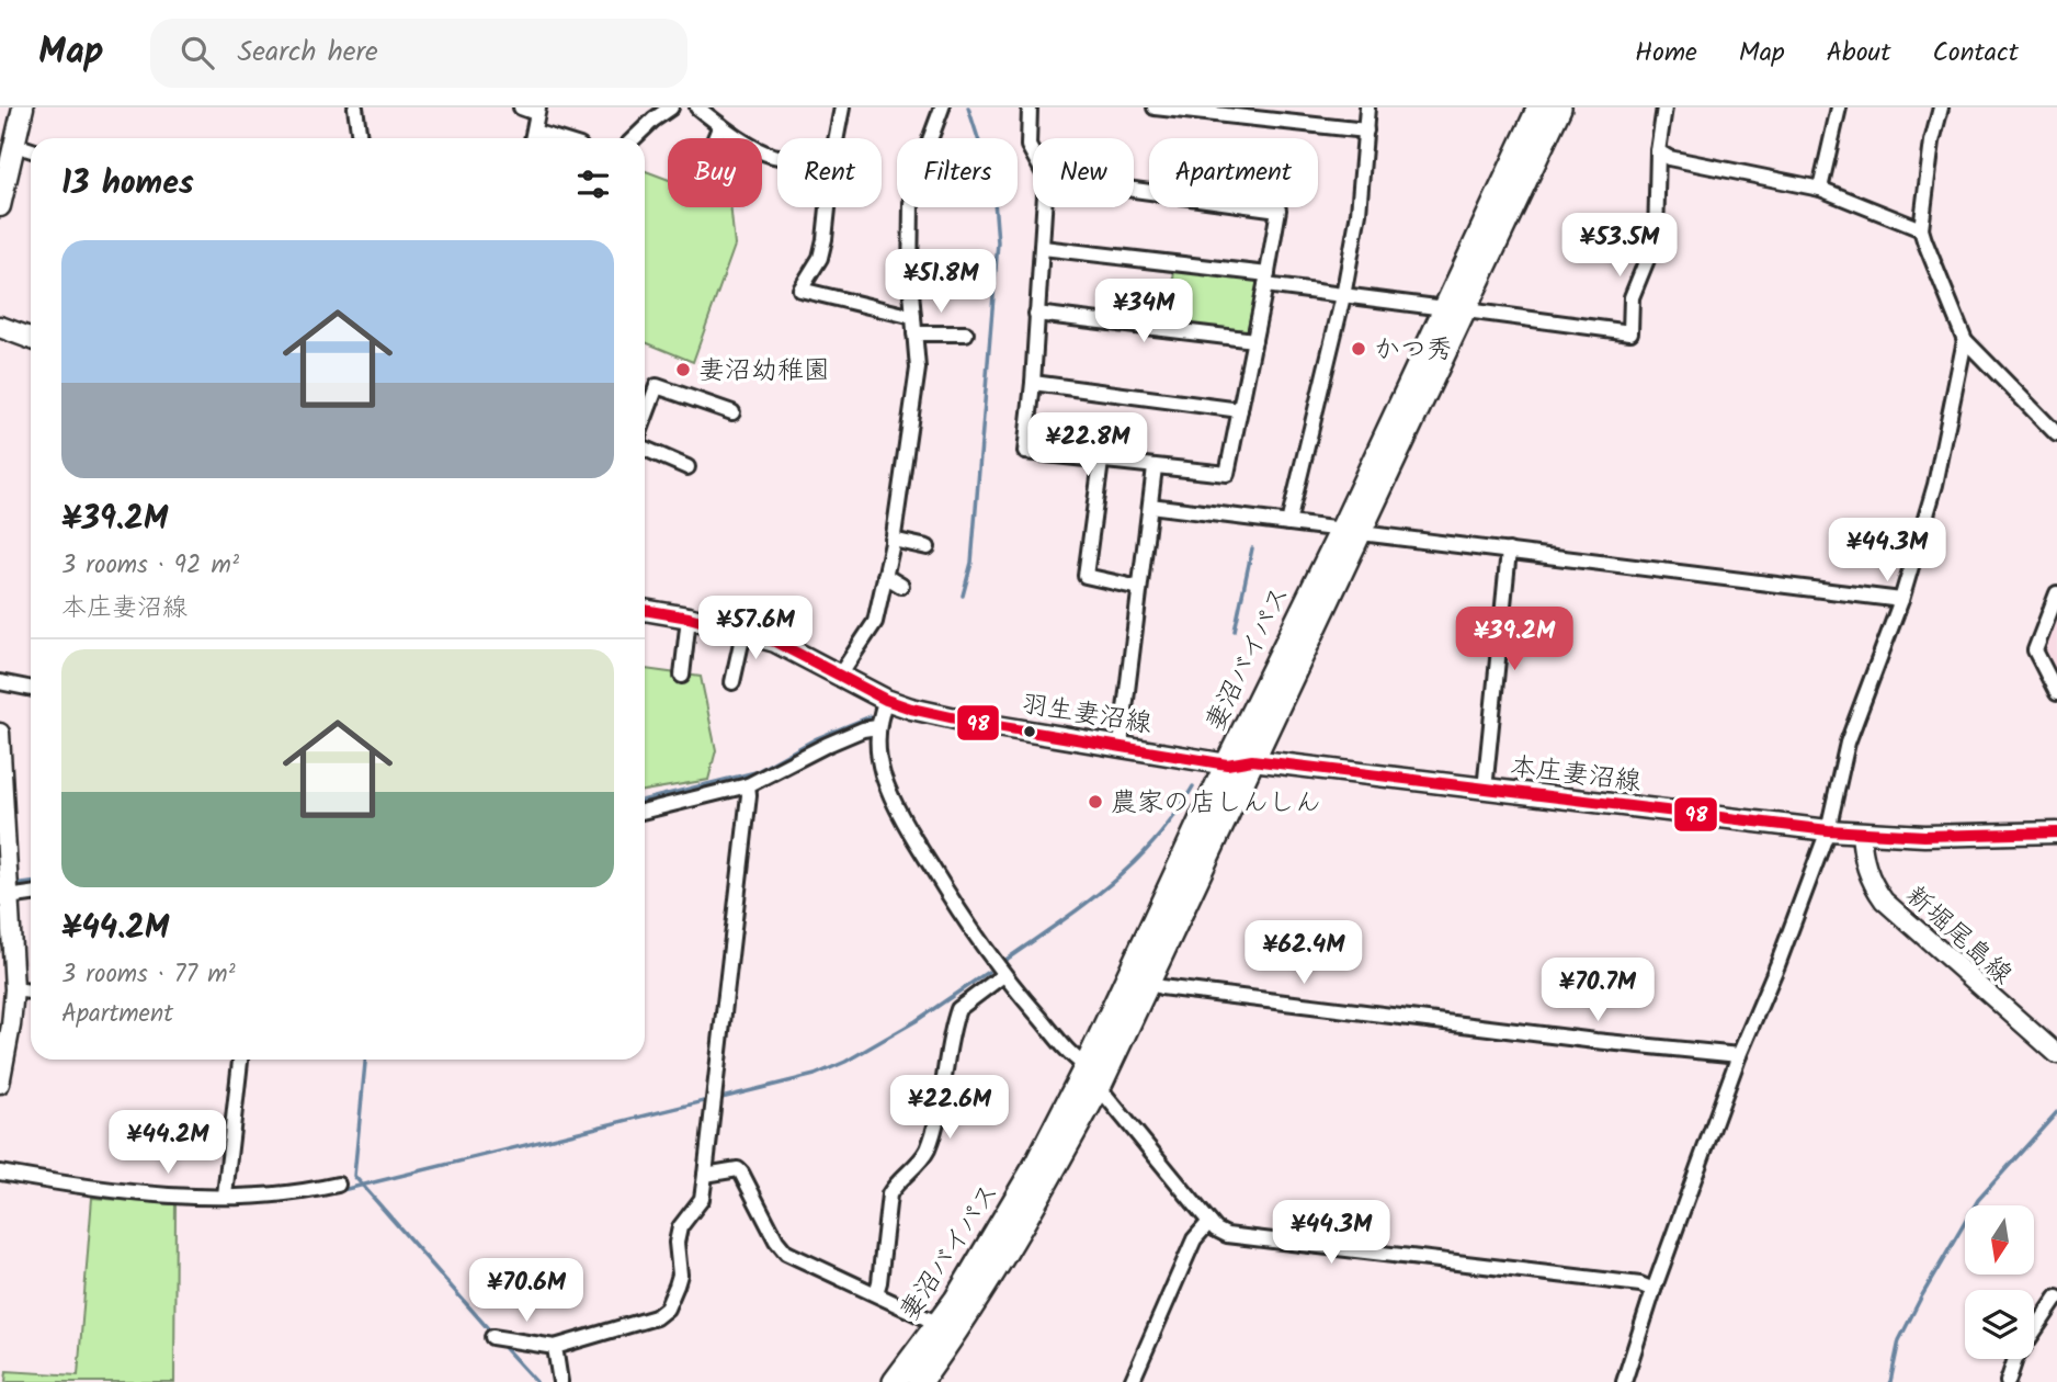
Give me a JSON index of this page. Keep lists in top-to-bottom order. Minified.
{"streets":{"highway":["妻沼バイパス"],"main road":["羽生妻沼線","本庄妻沼線","新堀尾島線"]},"crossings":[["妻沼バイパス","羽生妻沼線"],["妻沼バイパス","本庄妻沼線"],["羽生妻沼線","本庄妻沼線"],["本庄妻沼線","新堀尾島線"]],"places":["かつ秀","妻沼幼稚園","農家の店しんしん"],"lines":["transit line 98"],"north":"bottom","page":{"header":"Map","search":"Search here","nav":["Home","Map","About","Contact"],"chip":["Buy","Rent","Filters","New","Apartment"],"heading":"13 homes","price":["¥53.5M","¥51.8M","¥34M","¥22.8M","¥44.3M","¥57.6M","¥39.2M","¥62.4M","¥70.7M","¥22.6M","¥44.2M","¥44.3M","¥70.6M"],"list":[{"name":"¥39.2M","note":"3 rooms · 92 m² · 本庄妻沼線"},{"name":"¥44.2M","note":"3 rooms · 77 m² · Apartment"}]}}
